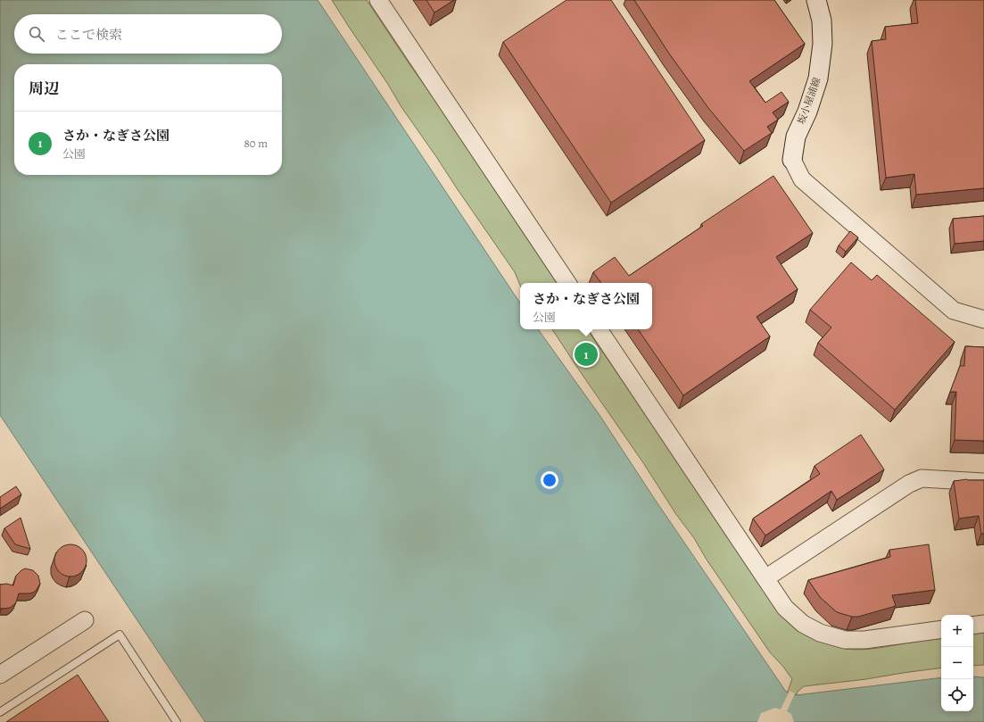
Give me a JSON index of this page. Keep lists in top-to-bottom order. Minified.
{"streets":{"main road":["坂小屋浦線"]},"page":{"search":"ここで検索","heading":"周辺","list":[{"mark":"1","name":"さか・なぎさ公園","note":"公園","value":"80 m"}],"popup":["さか・なぎさ公園","公園"],"pins":"1","map_buttons":["+","−"]}}
